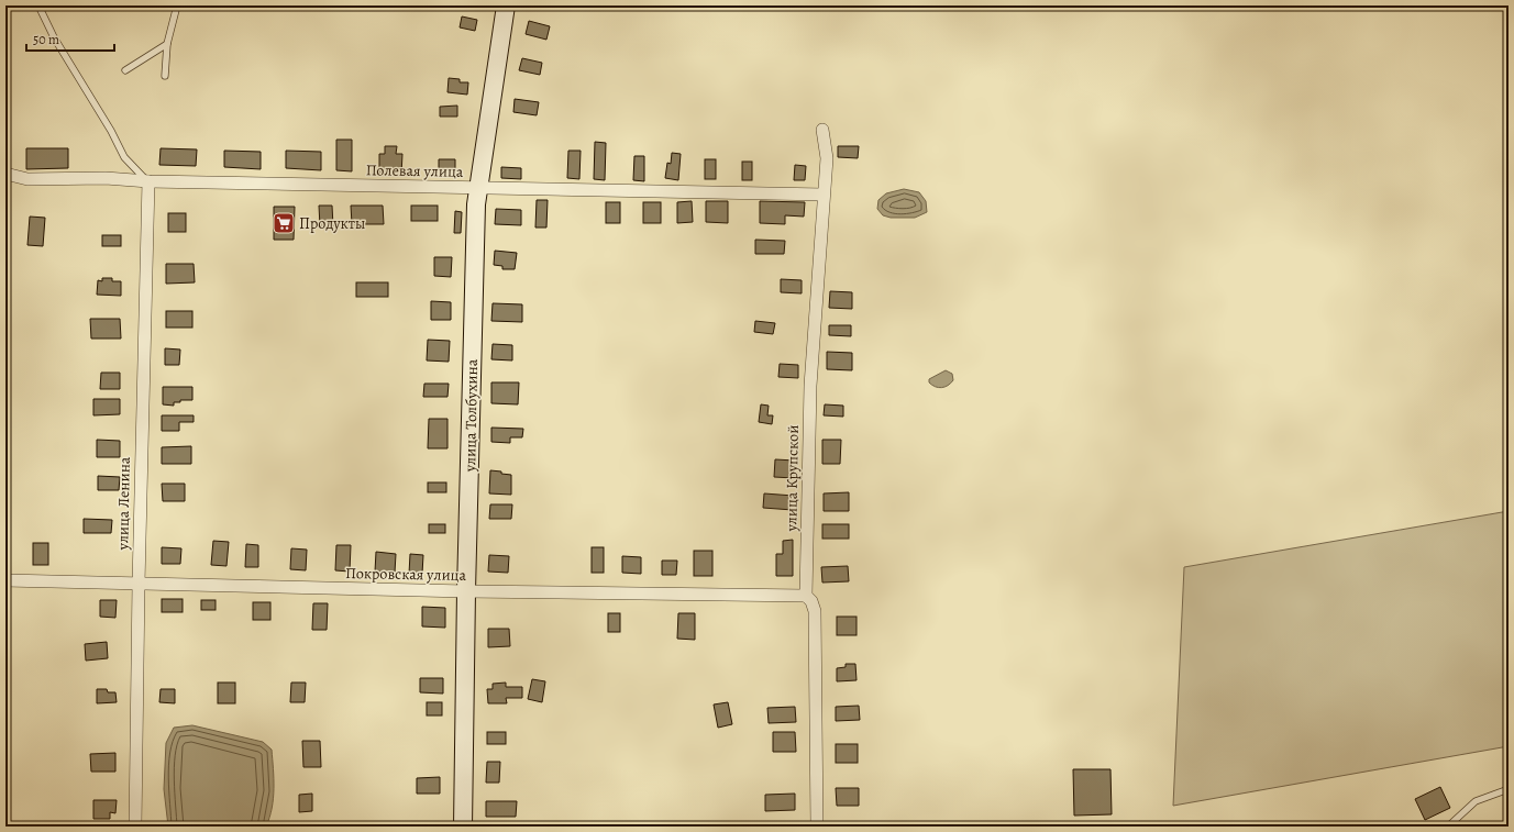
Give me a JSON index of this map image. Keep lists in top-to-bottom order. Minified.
{"streets":{"main road":["улица Толбухина"],"street":["Полевая улица","улица Крупской","улица Ленина","Покровская улица"]},"crossings":[["Полевая улица","улица Толбухина"],["Полевая улица","улица Крупской"],["Полевая улица","улица Ленина"],["улица Толбухина","Покровская улица"],["улица Крупской","Покровская улица"],["улица Ленина","Покровская улица"]],"places":{"supermarket":["Продукты"]},"scale_bar":"50 m"}
